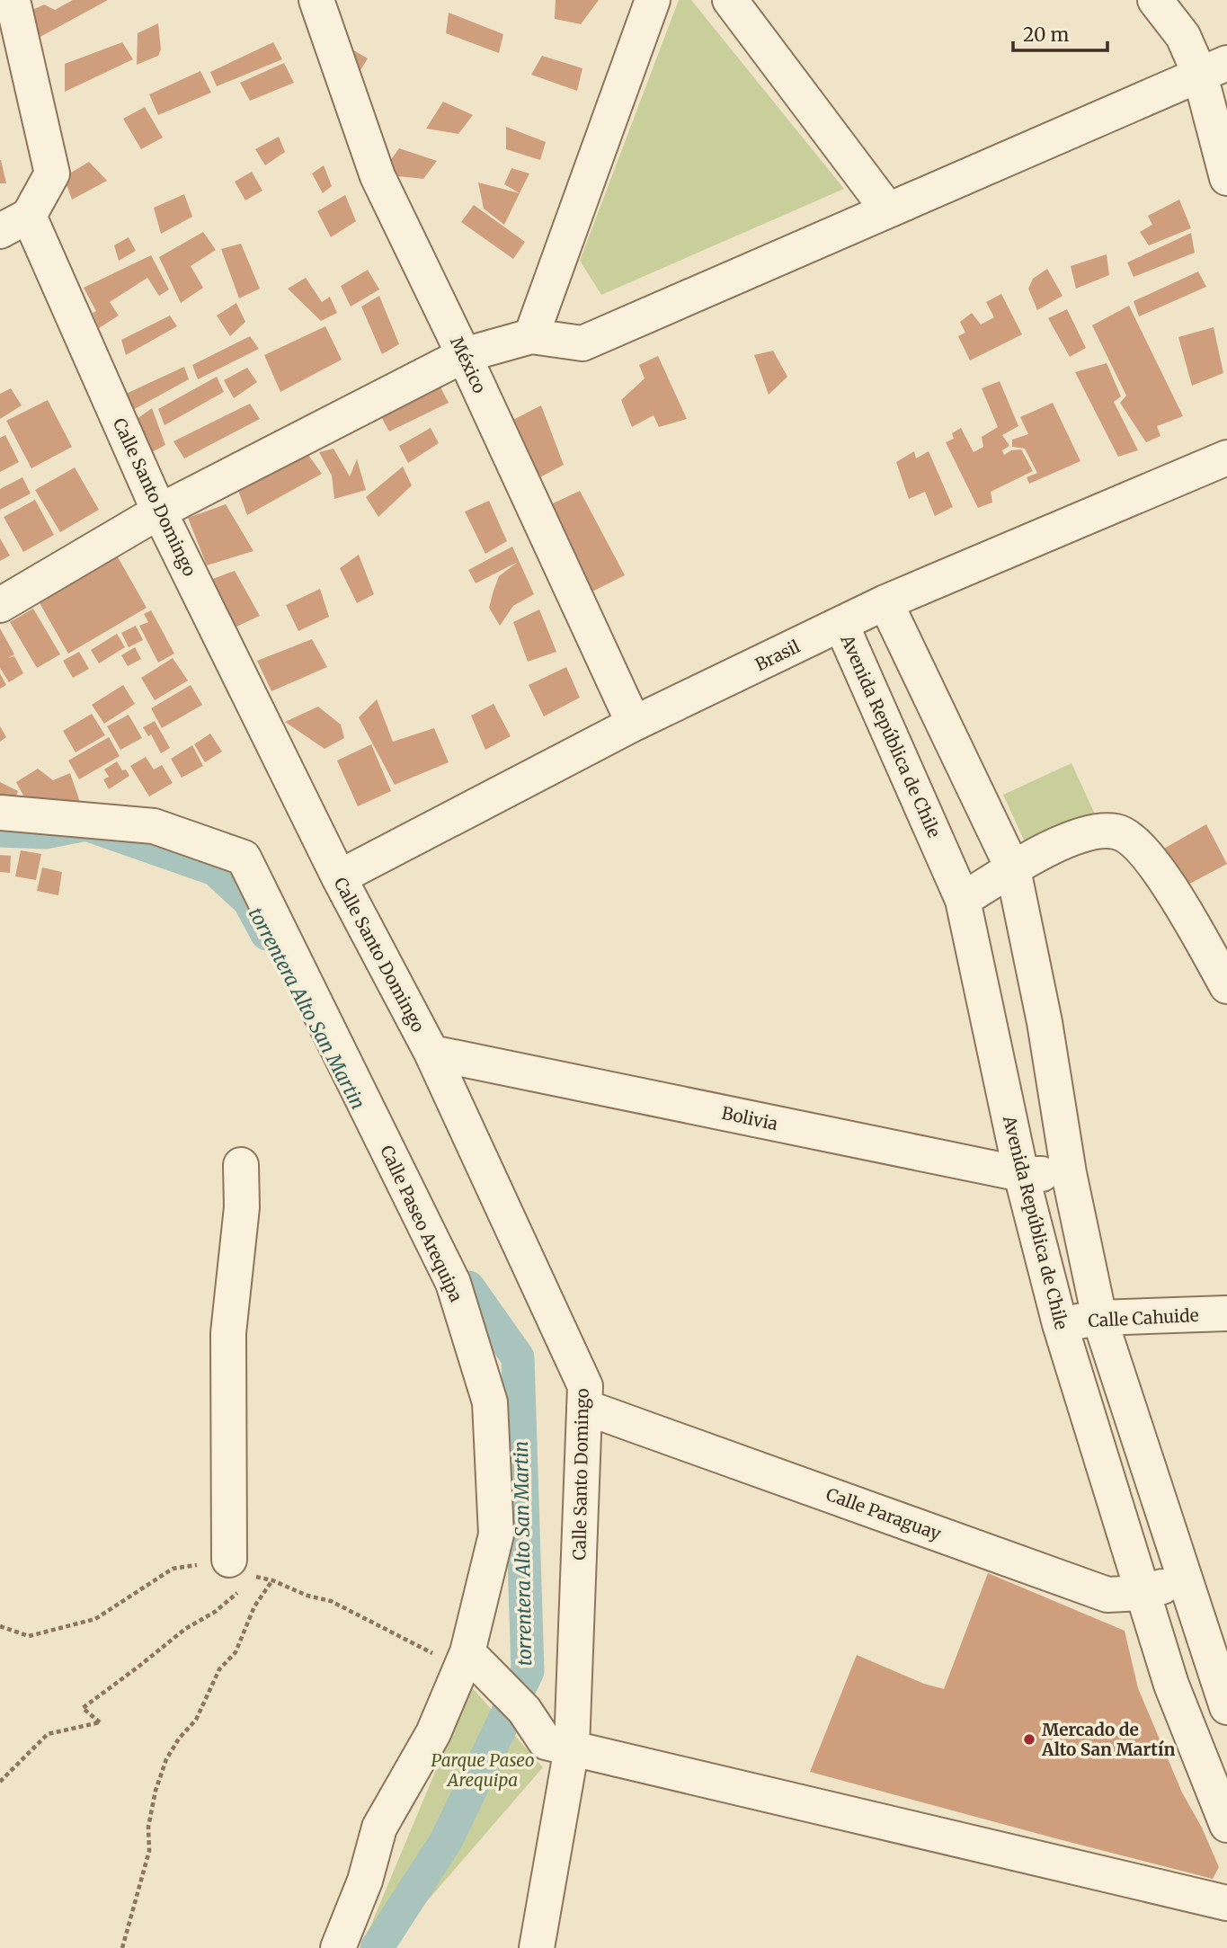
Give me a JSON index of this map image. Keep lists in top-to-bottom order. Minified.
{"streets":{"street":["México","Calle Santo Domingo","Brasil","Avenida República de Chile","Bolivia","Calle Paseo Arequipa","Calle Cahuide","Calle Paraguay"]},"crossings":[["México","Brasil"],["Calle Santo Domingo","Brasil"],["Calle Santo Domingo","Bolivia"],["Calle Santo Domingo","Calle Paraguay"],["Brasil","Avenida República de Chile"],["Avenida República de Chile","Bolivia"],["Avenida República de Chile","Calle Cahuide"],["Avenida República de Chile","Calle Paraguay"]],"water":["torrentera Alto San Martin"],"parks":["Parque Paseo Arequipa"],"places":["Mercado de Alto San Martín"],"scale_bar":"20 m"}
